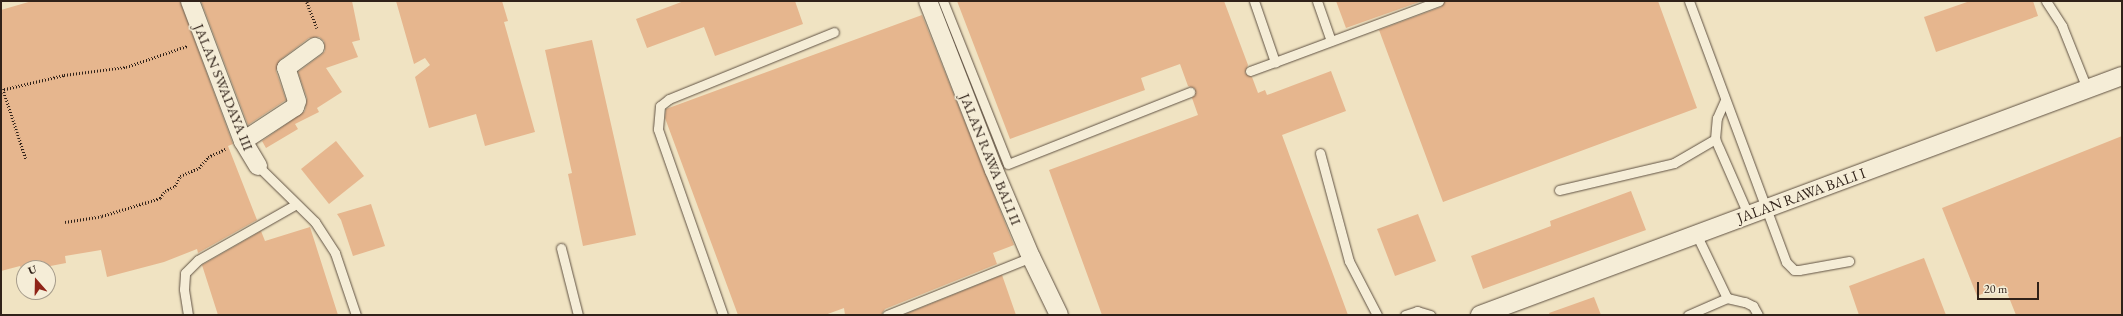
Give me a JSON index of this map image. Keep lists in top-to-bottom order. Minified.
{"streets":{"street":["JALAN SWADAYA III","JALAN RAWA BALI II","JALAN RAWA BALI I"]},"scale_bar":"20 m","north":"top"}
